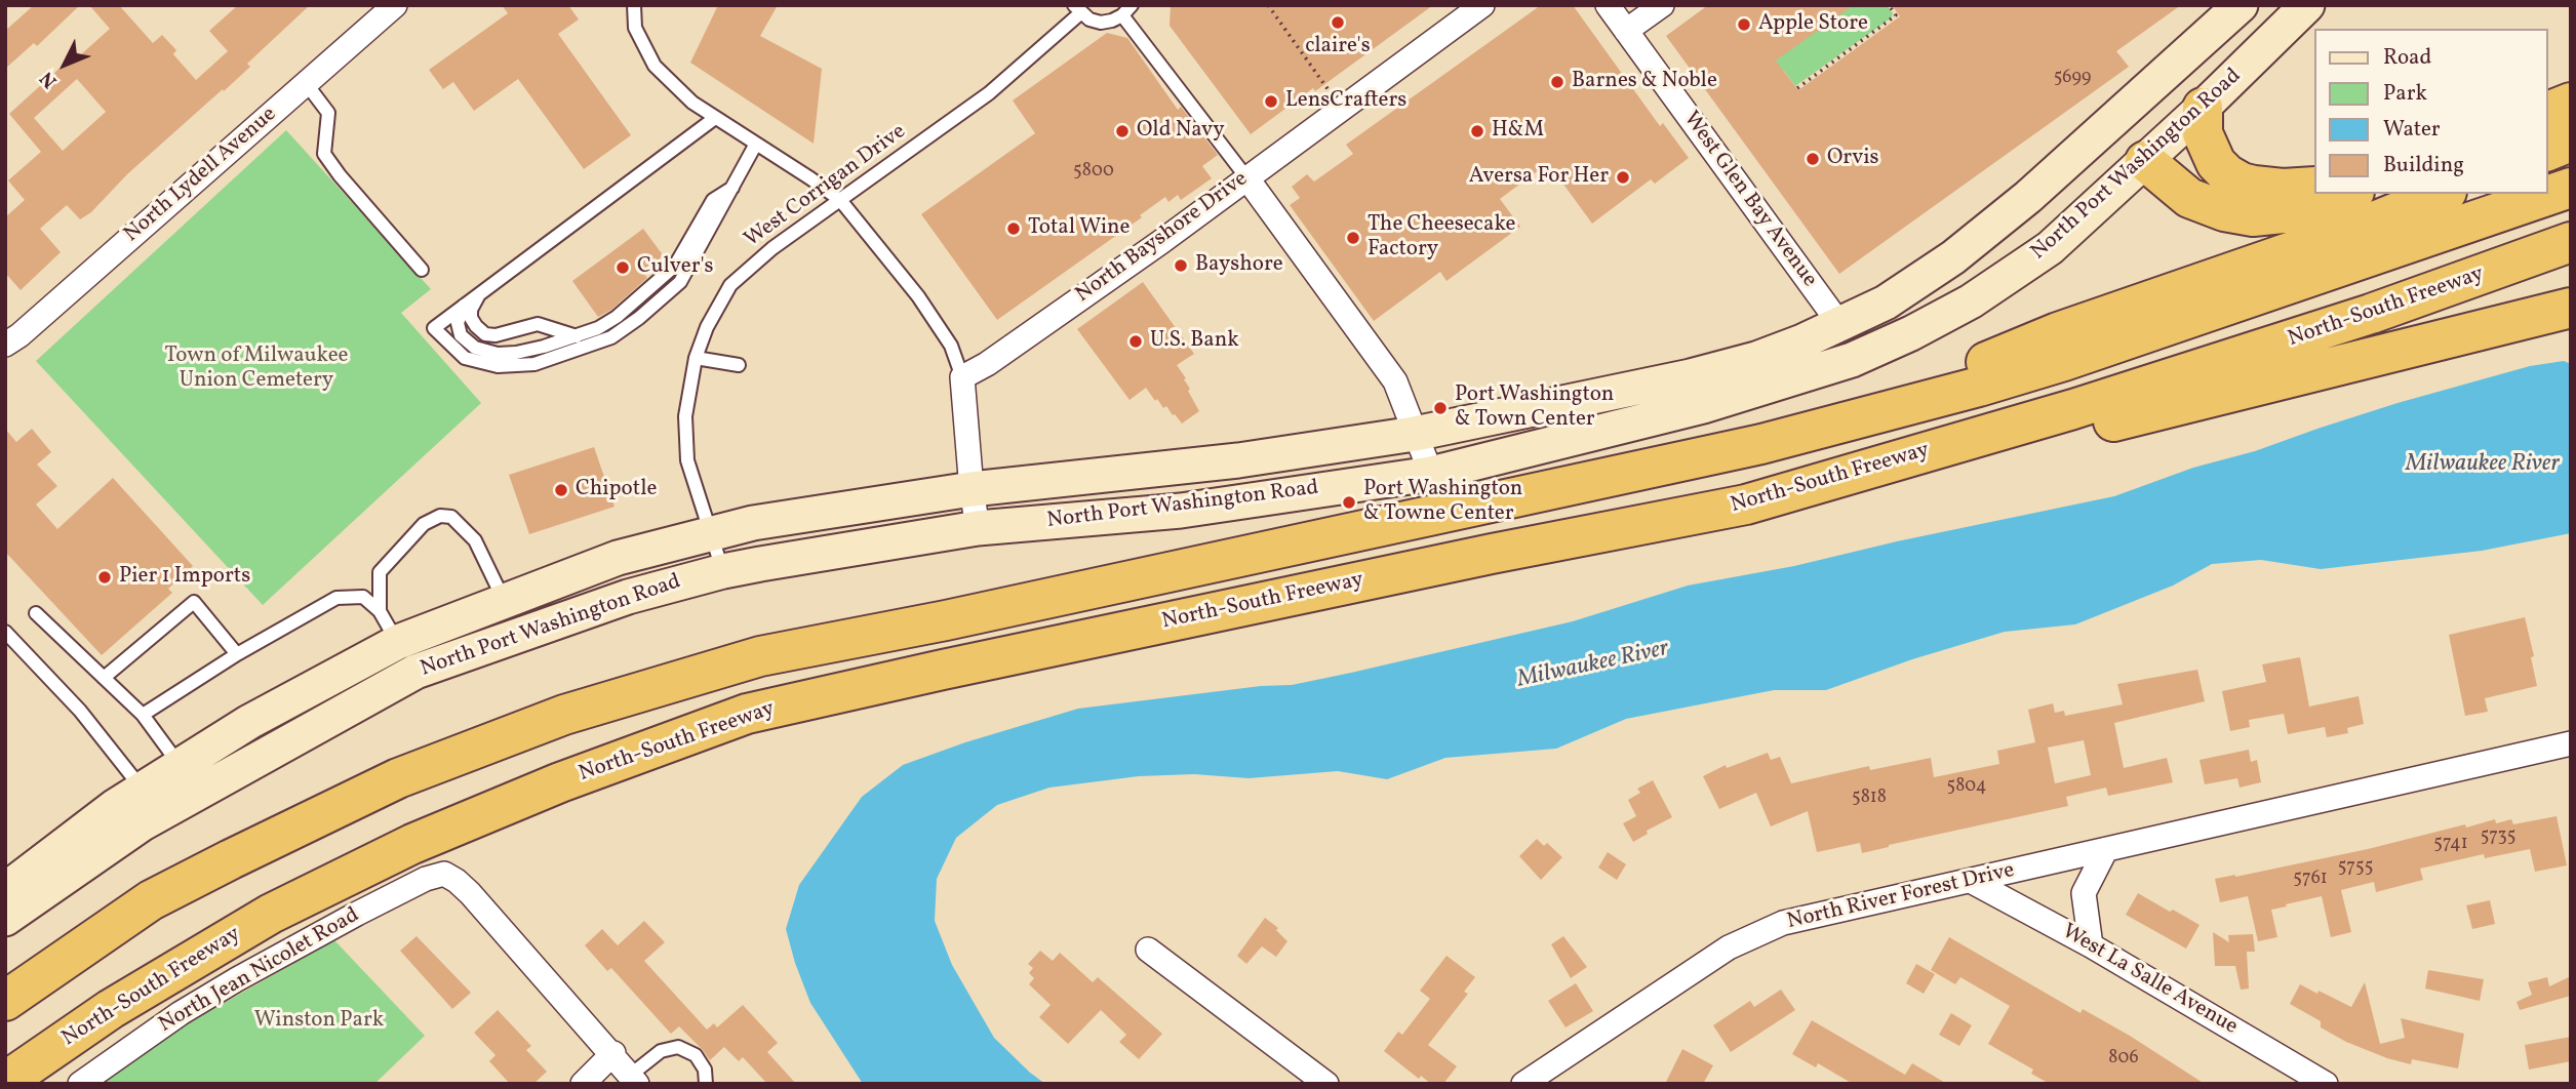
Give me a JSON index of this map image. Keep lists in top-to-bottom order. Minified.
{"streets":{"highway":["North-South Freeway"],"main road":["North Port Washington Road"],"street":["North Lydell Avenue","West Glen Bay Avenue","North Bayshore Drive","North River Forest Drive","North Jean Nicolet Road","West La Salle Avenue"],"lane":["West Corrigan Drive"]},"crossings":[["North Port Washington Road","West Corrigan Drive"],["North Port Washington Road","West Glen Bay Avenue"],["North River Forest Drive","West La Salle Avenue"]],"water":["Milwaukee River"],"parks":["Town of Milwaukee Union Cemetery","Winston Park"],"places":["claire's","Apple Store","Barnes & Noble","LensCrafters","Old Navy","H&M","Orvis","Aversa For Her","Total Wine","The Cheesecake Factory","Bayshore","Culver's","U.S. Bank","Port Washington & Town Center","Chipotle","Port Washington & Towne Center","Pier 1 Imports"],"house_numbers":["5699","5800","5804","5818","5735","5741","5755","5761","806"],"legend":["Road","Park","Water","Building"],"north":"bottom left"}
